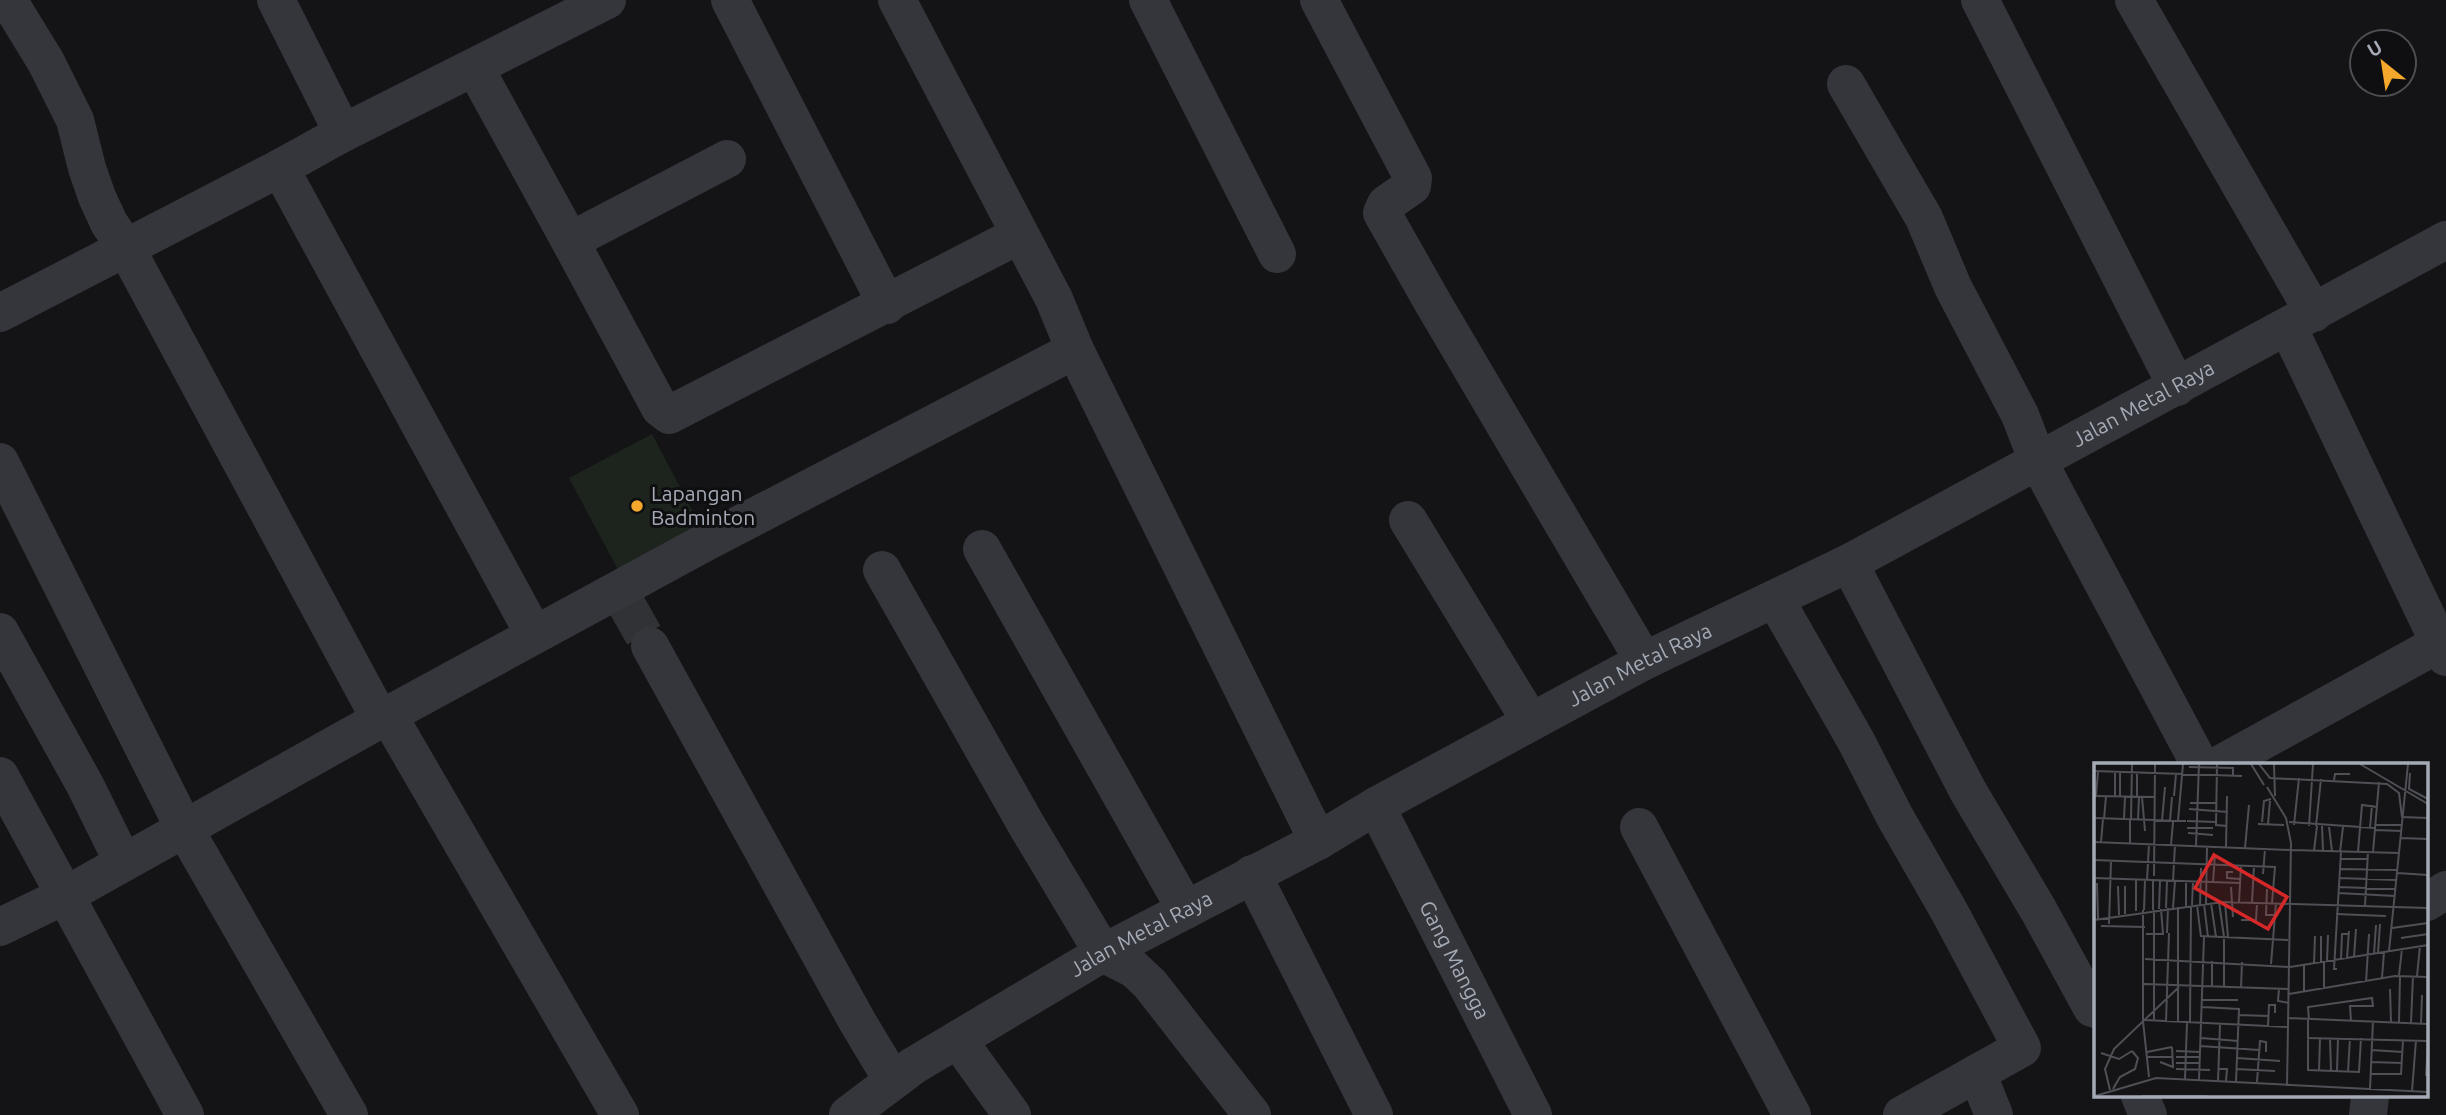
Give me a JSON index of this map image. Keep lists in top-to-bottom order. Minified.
{"streets":{"street":["Jalan Metal Raya","Gang Mangga"]},"crossings":[["Jalan Metal Raya","Gang Mangga"]],"places":["Lapangan Badminton"],"north":"top left"}
